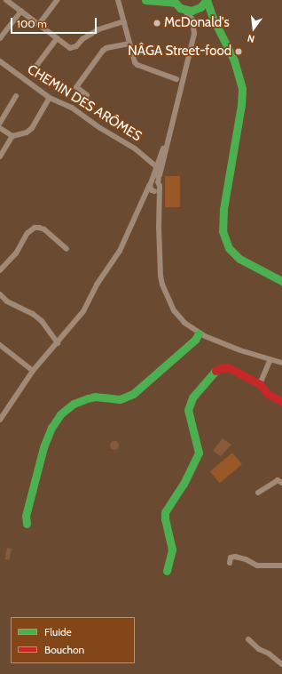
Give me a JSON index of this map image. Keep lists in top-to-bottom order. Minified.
{"streets":{"street":["CHEMIN DES ARÔMES"]},"places":["McDonald's","NÂGA Street-food"],"legend":["Fluide","Bouchon"],"scale_bar":"100 m","north":"bottom"}
